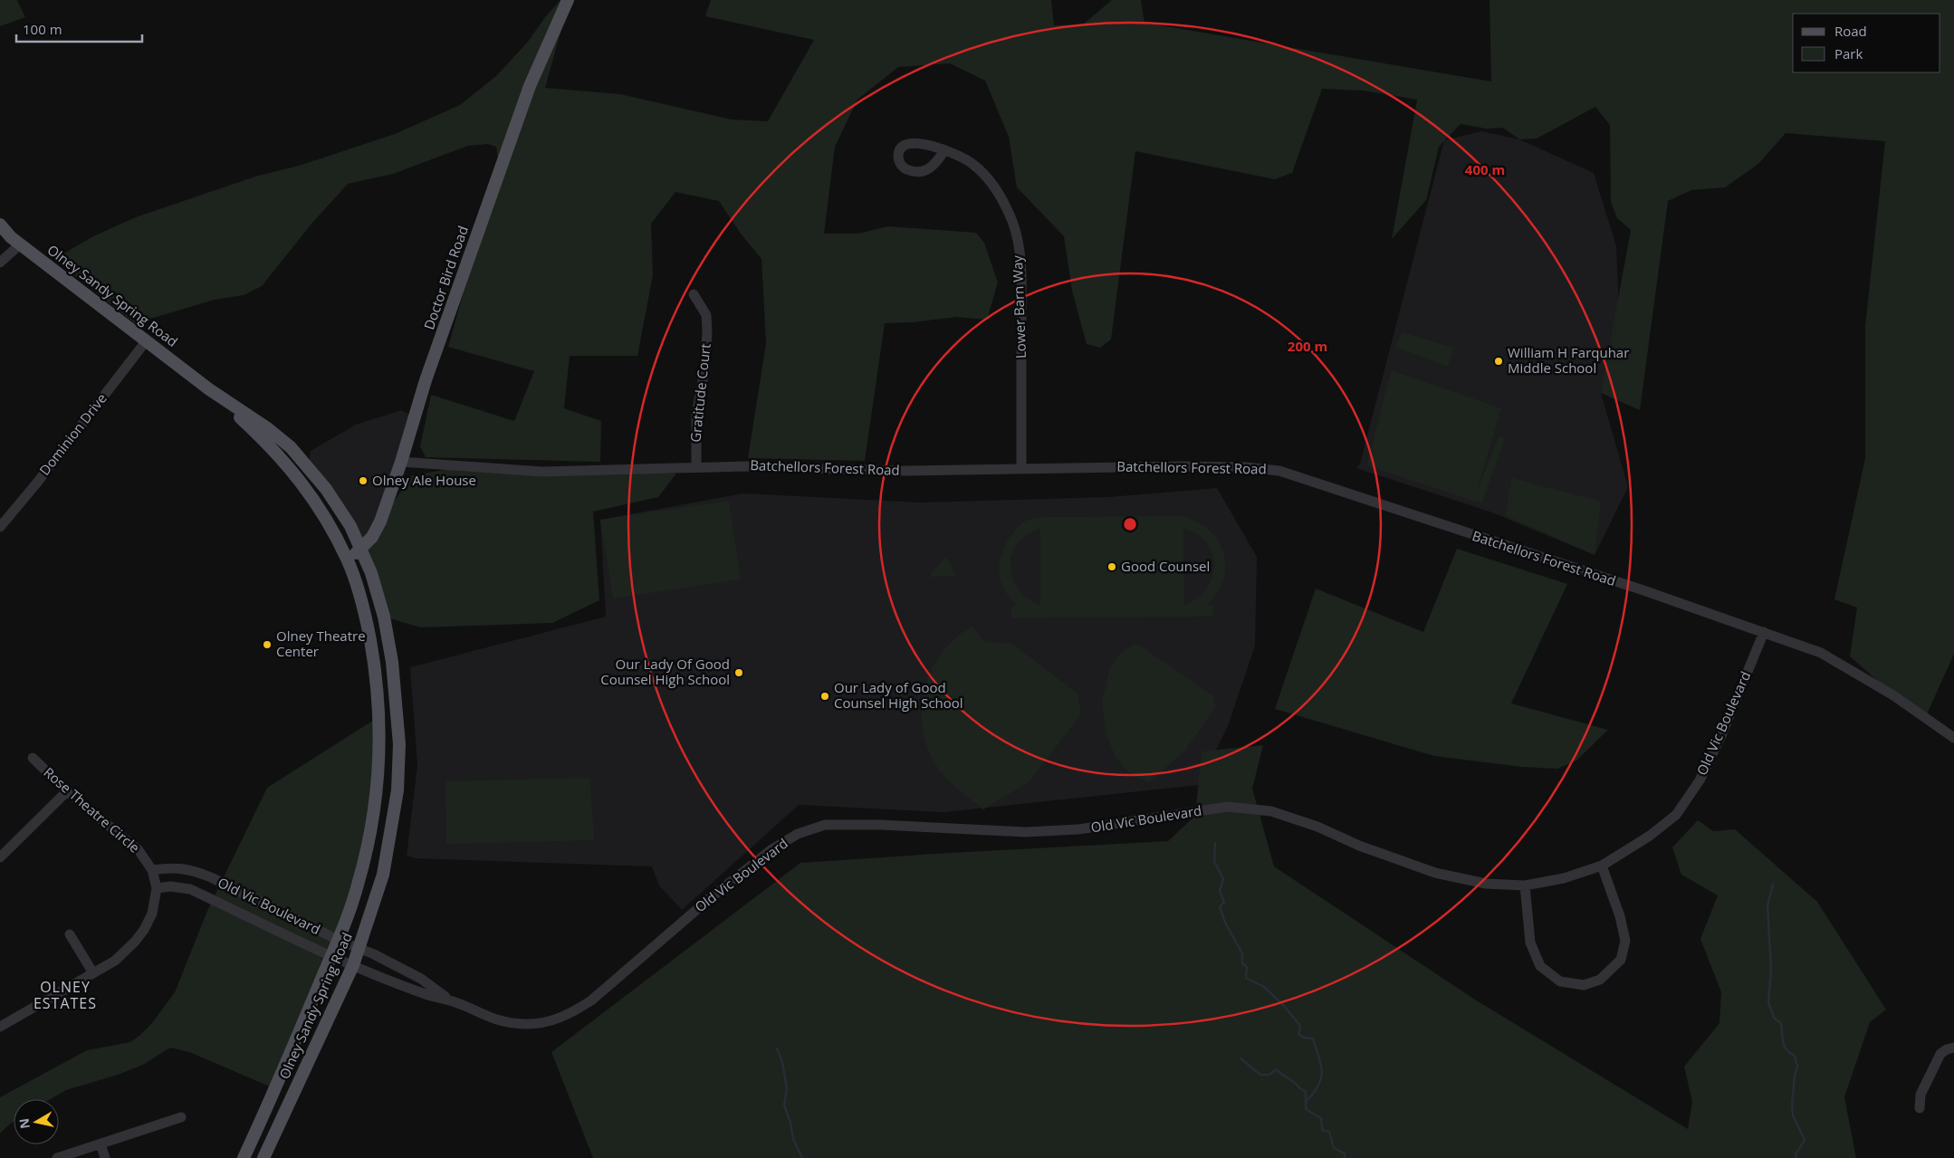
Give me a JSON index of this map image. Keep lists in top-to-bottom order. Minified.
{"streets":{"main road":["Doctor Bird Road","Olney Sandy Spring Road"],"street":["Lower Barn Way","Gratitude Court","Dominion Drive","Batchellors Forest Road","Old Vic Boulevard","Rose Theatre Circle"]},"crossings":[["Doctor Bird Road","Olney Sandy Spring Road"],["Doctor Bird Road","Batchellors Forest Road"],["Olney Sandy Spring Road","Dominion Drive"],["Olney Sandy Spring Road","Old Vic Boulevard"],["Lower Barn Way","Batchellors Forest Road"],["Gratitude Court","Batchellors Forest Road"],["Batchellors Forest Road","Old Vic Boulevard"],["Old Vic Boulevard","Rose Theatre Circle"]],"districts":["OLNEY ESTATES"],"places":["William H Farquhar Middle School","Olney Ale House","Good Counsel","Olney Theatre Center","Our Lady Of Good Counsel High School","Our Lady of Good Counsel High School"],"legend":["Road","Park"],"scale_bar":"100 m","north":"left","rings":["400 m","200 m"]}
